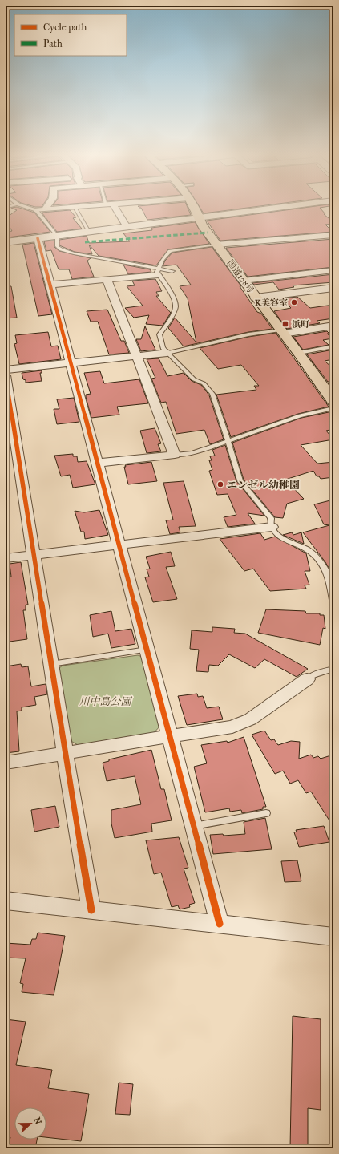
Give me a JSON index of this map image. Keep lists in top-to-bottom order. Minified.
{"streets":{"highway":["国道128号"]},"parks":["川中島公園"],"places":{"other":["K美容室","エンゼル幼稚園"],"transit":["浜町"]},"legend":["Cycle path","Path"],"north":"right"}
